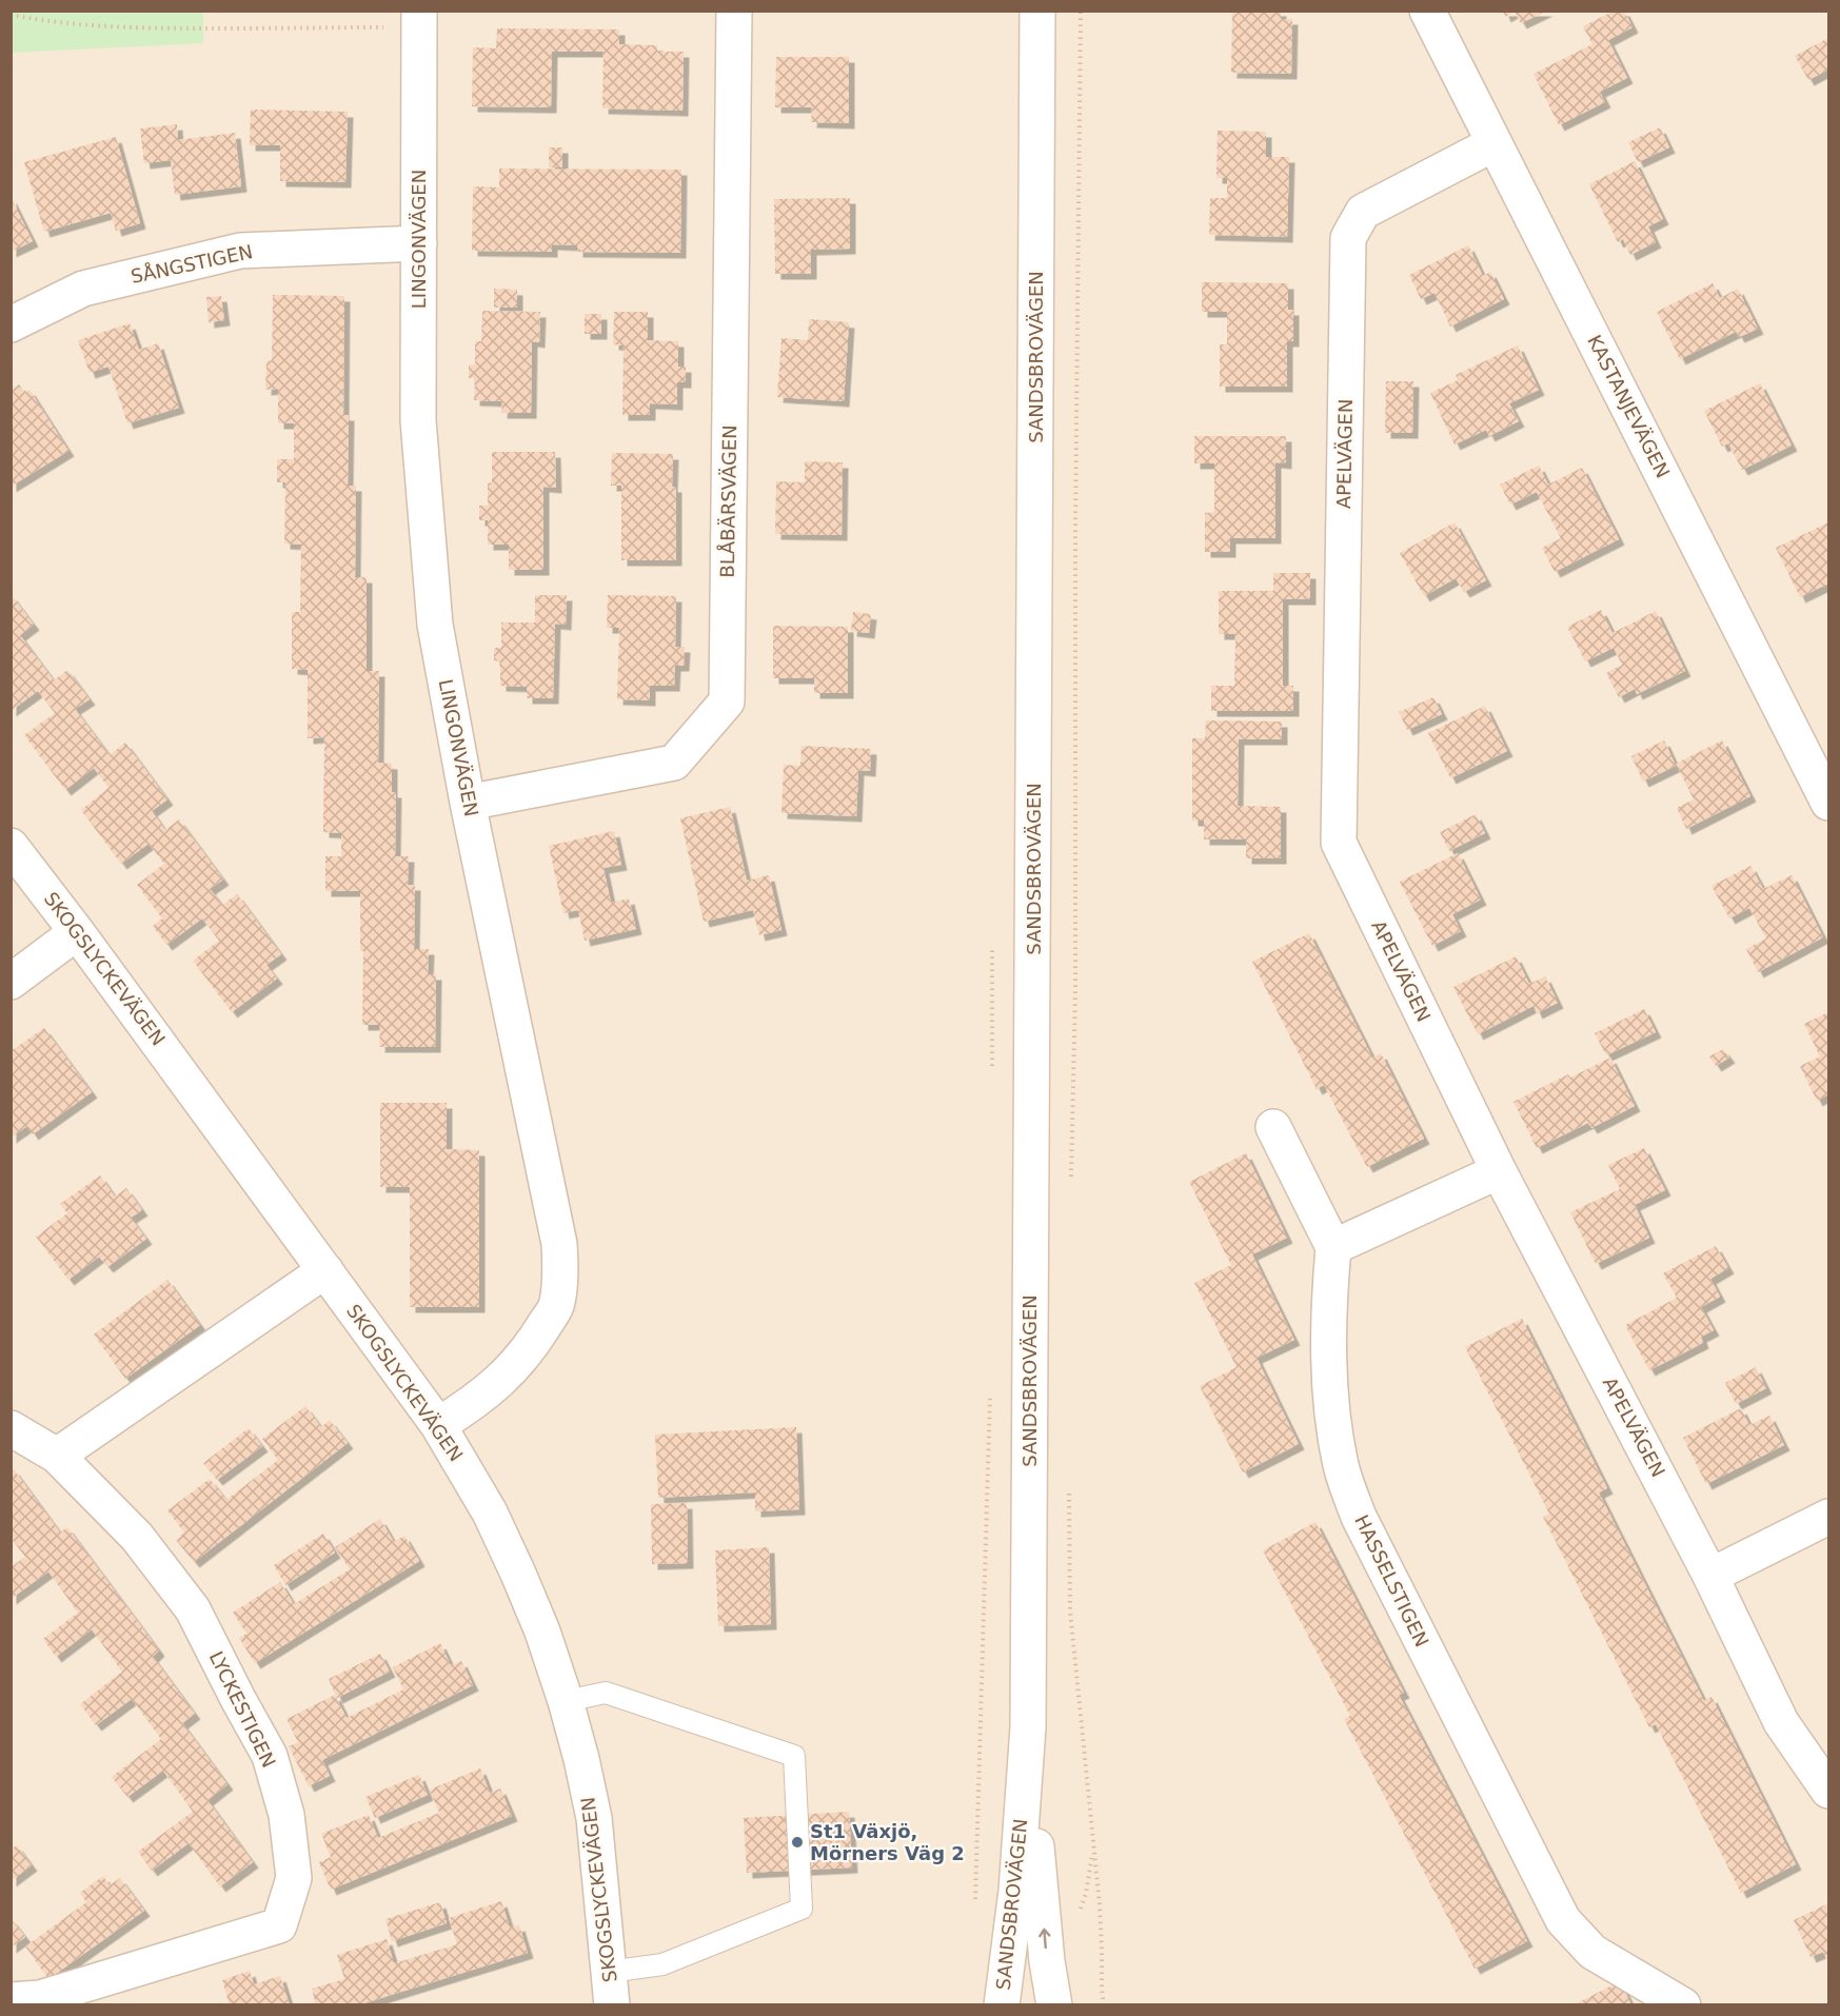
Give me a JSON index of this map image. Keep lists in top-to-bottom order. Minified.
{"streets":{"street":["LINGONVÄGEN","SÅNGSTIGEN","SANDSBROVÄGEN","KASTANJEVÄGEN","APELVÄGEN","BLÅBÄRSVÄGEN","SKOGSLYCKEVÄGEN","HASSELSTIGEN","LYCKESTIGEN"]},"crossings":[["LINGONVÄGEN","SÅNGSTIGEN"],["LINGONVÄGEN","BLÅBÄRSVÄGEN"],["LINGONVÄGEN","SKOGSLYCKEVÄGEN"],["KASTANJEVÄGEN","APELVÄGEN"]],"places":["St1 Växjö, Mörners Väg 2"]}
